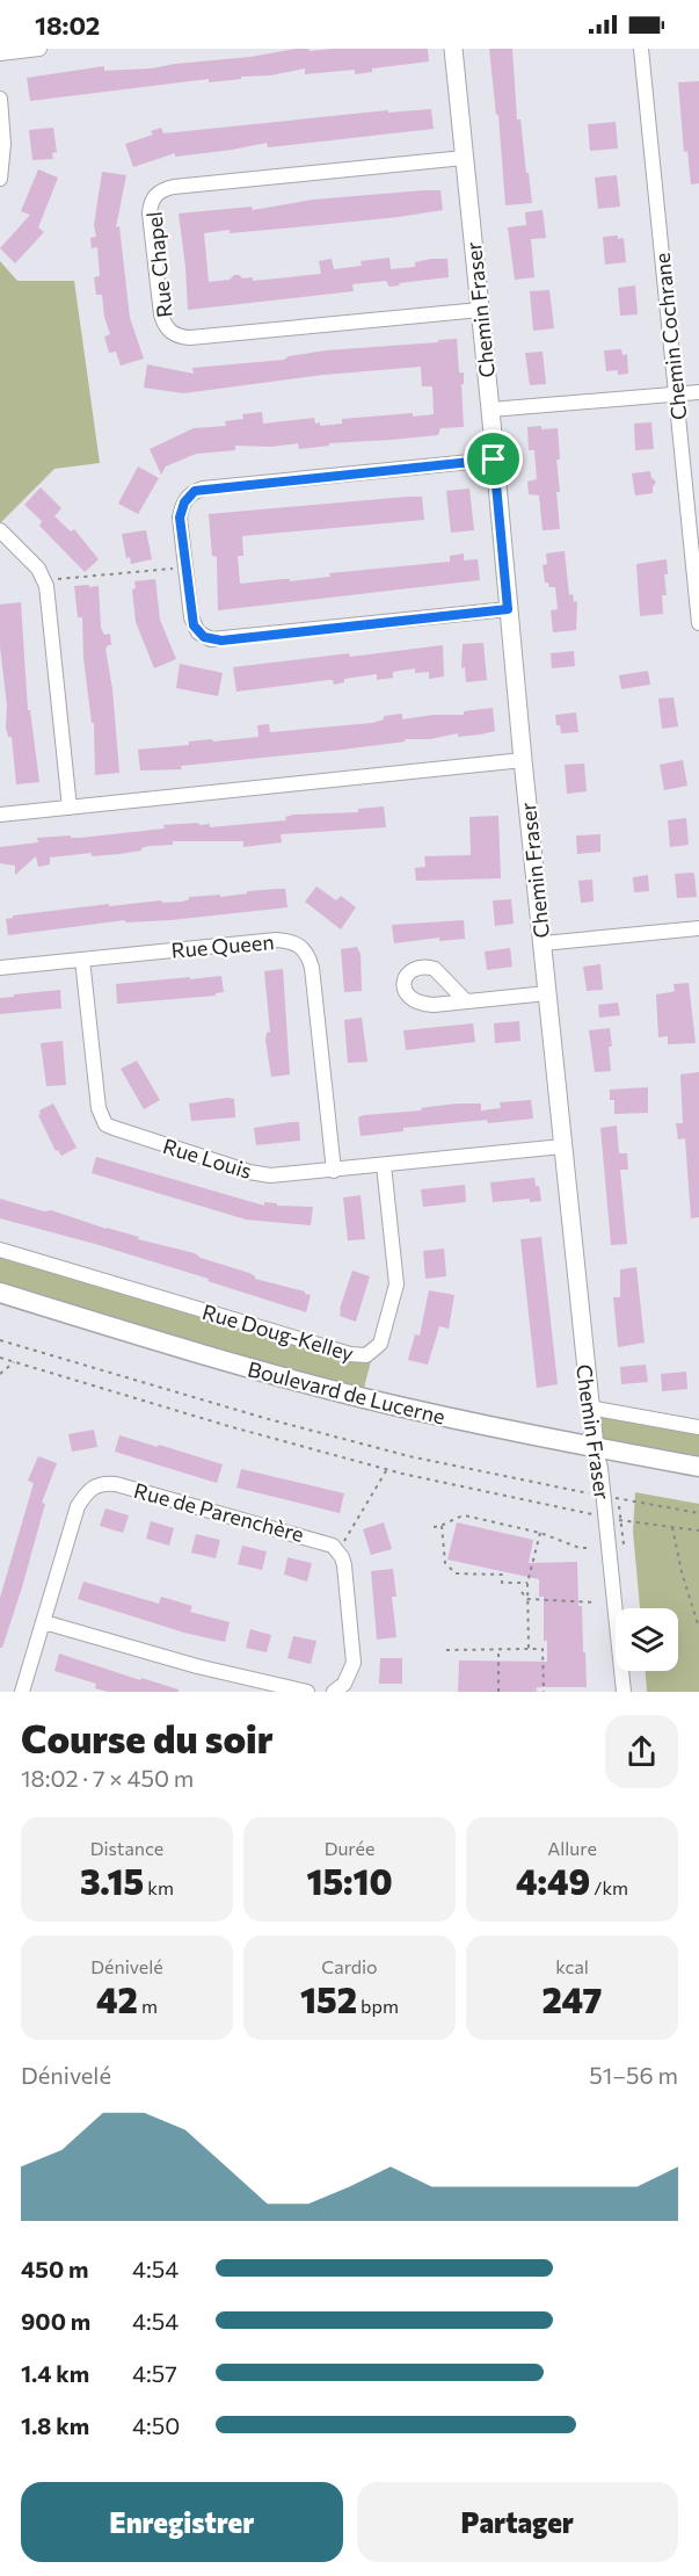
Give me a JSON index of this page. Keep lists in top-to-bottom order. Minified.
{"streets":{"main road":["Boulevard de Lucerne"],"street":["Rue Chapel","Chemin Fraser","Chemin Cochrane","Rue Queen","Rue Louis","Rue Doug-Kelley","Rue de Parenchère"]},"crossings":[["Rue Chapel","Chemin Fraser"],["Chemin Fraser","Rue Louis"],["Chemin Fraser","Boulevard de Lucerne"],["Rue Queen","Rue Louis"],["Rue Louis","Rue Doug-Kelley"]],"page":{"status":"18:02","heading":["Course du soir","18:02 · 7 × 450 m"],"stats":[["Distance","3.15 km"],["Durée","15:10"],["Allure","4:49 /km"],["Dénivelé","42 m"],["Cardio","152 bpm"],["kcal","247"]],"chart":["Dénivelé","51–56 m"],"list":[{"name":"450 m","note":"4:54"},{"name":"900 m","note":"4:54"},{"name":"1.4 km","note":"4:57"},{"name":"1.8 km","note":"4:50"}],"buttons":["Enregistrer","Partager"]}}
